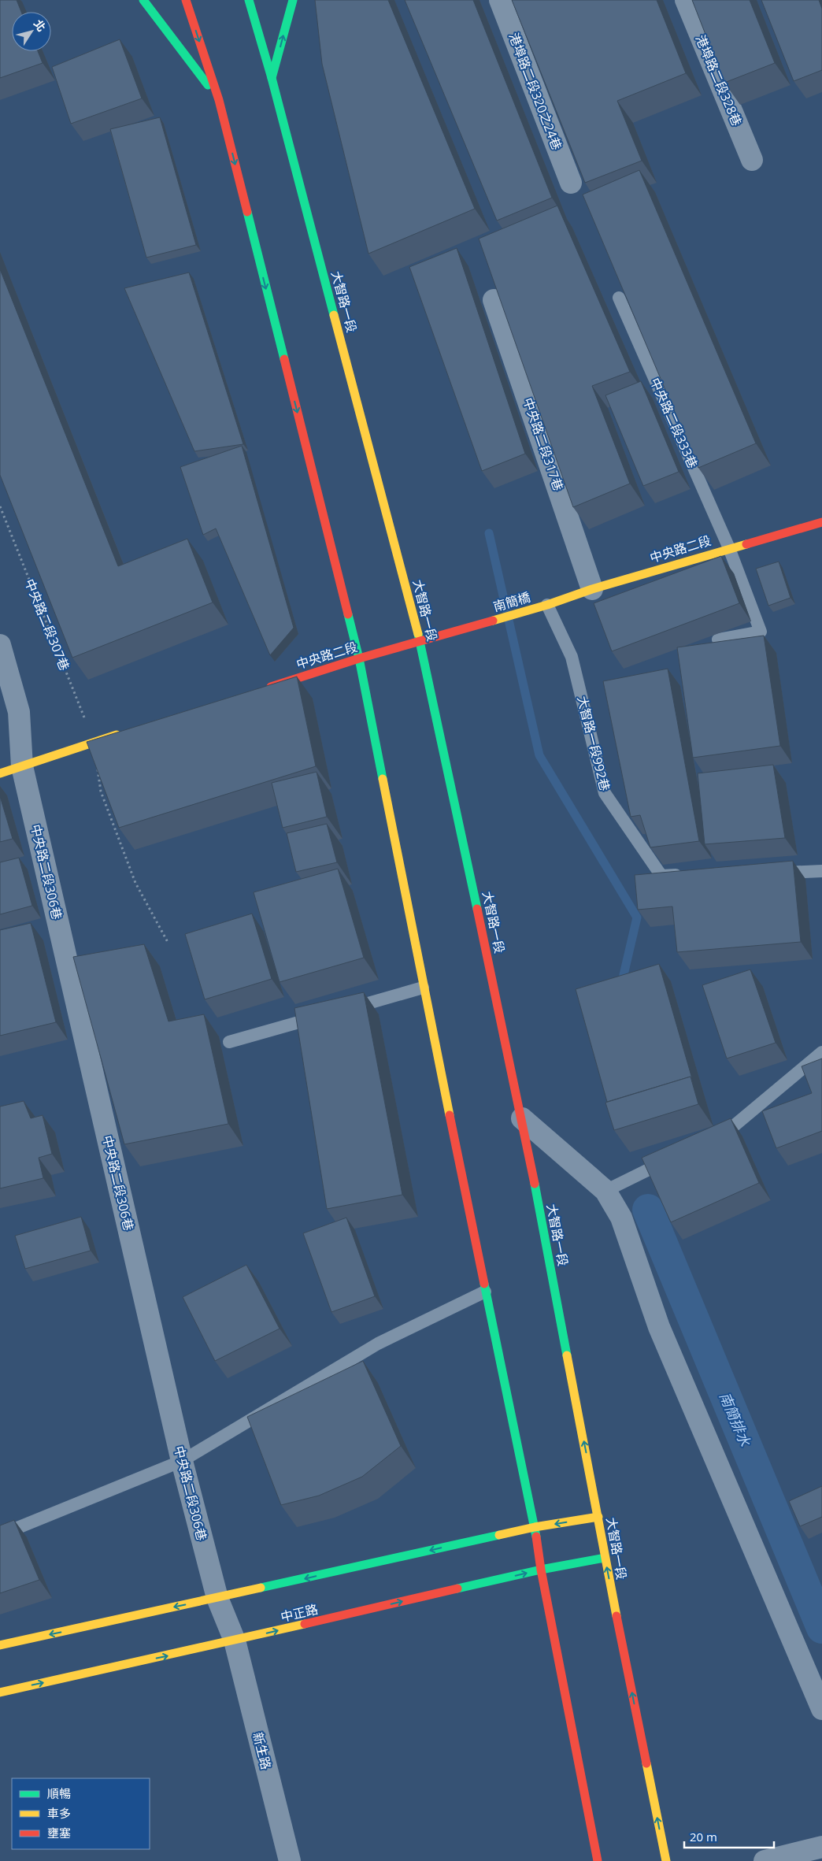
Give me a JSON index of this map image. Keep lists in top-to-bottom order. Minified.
{"streets":{"street":["港埠路二段328巷","港埠路二段320之24巷","大智路一段","中央路二段317巷","中央路二段","南簡橋","中央路二段306巷","中正路","新生路"],"lane":["中央路二段333巷","大智路一段992巷"],"path":["中央路二段307巷"]},"crossings":[["大智路一段","中央路二段"],["大智路一段","中正路"],["中央路二段333巷","中央路二段"],["中央路二段317巷","中央路二段"],["中央路二段","南簡橋"],["中央路二段","大智路一段992巷"],["南簡橋","大智路一段992巷"],["中央路二段306巷","中正路"],["中央路二段306巷","新生路"],["中正路","新生路"]],"water":["南簡排水"],"legend":["順暢","車多","壅塞"],"scale_bar":"20 m","north":"top right"}
